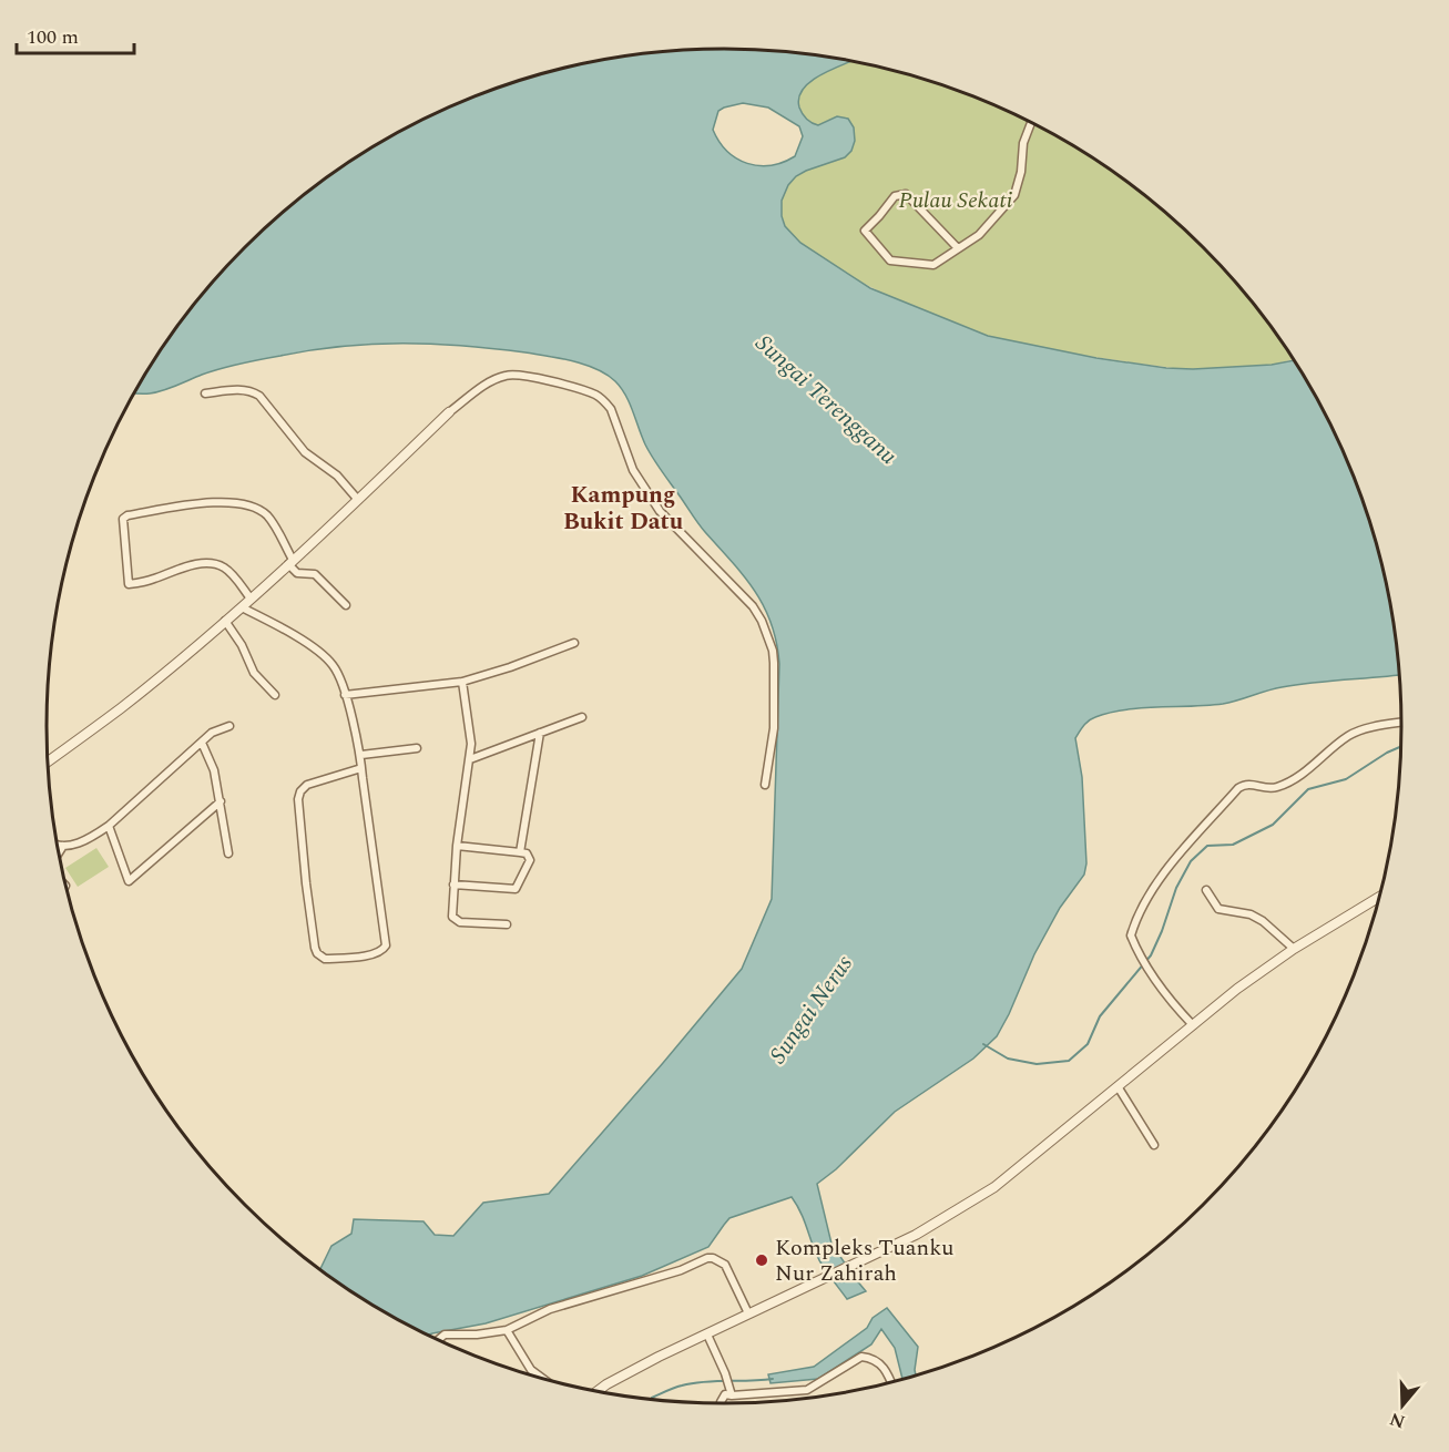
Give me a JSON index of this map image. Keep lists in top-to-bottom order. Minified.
{"districts":["Kampung Bukit Datu"],"water":["Sungai Terengganu","Sungai Nerus"],"parks":["Pulau Sekati"],"places":["Kompleks Tuanku Nur Zahirah"],"scale_bar":"100 m","north":"bottom"}
